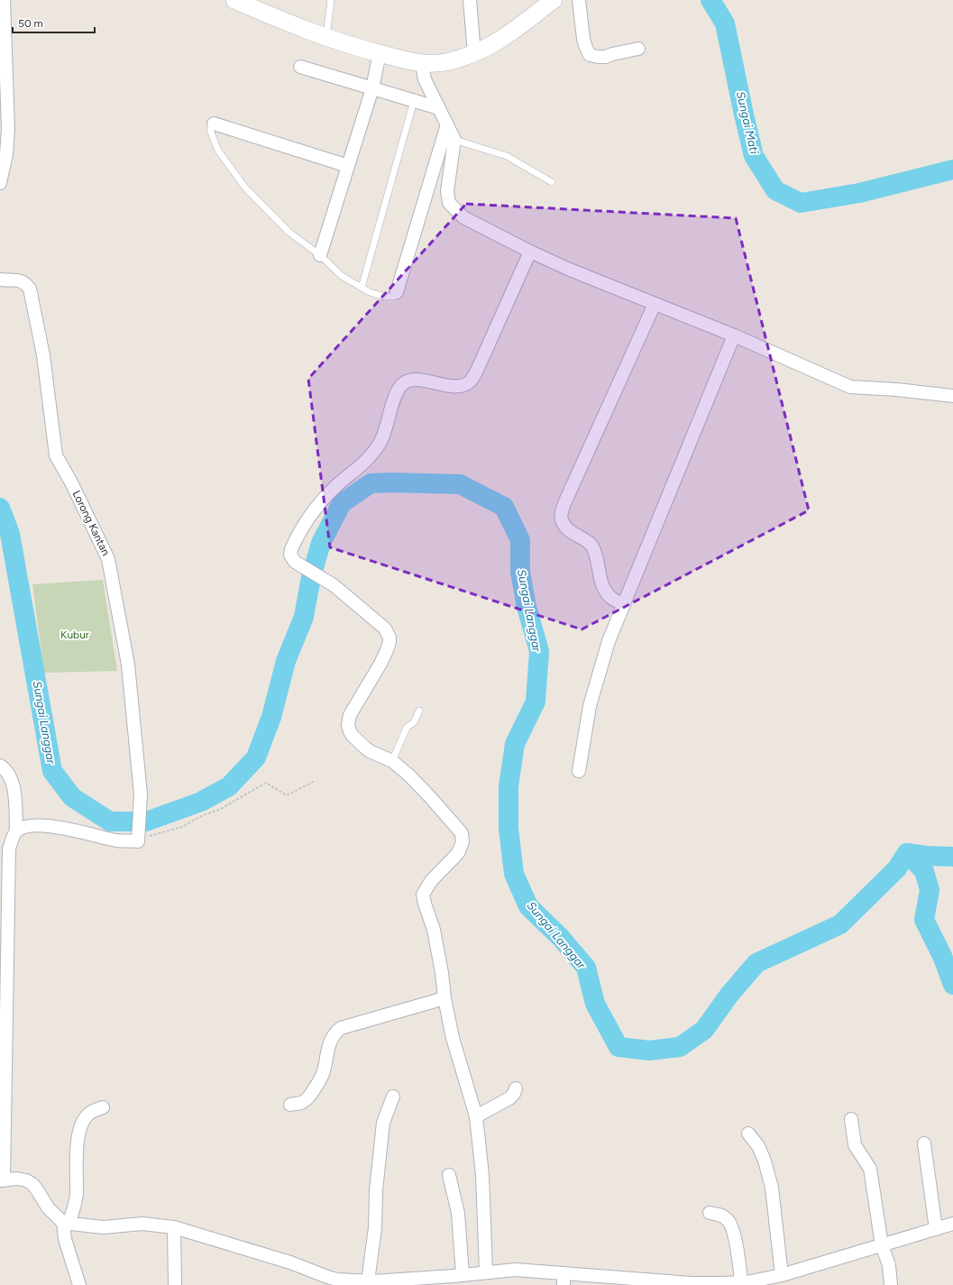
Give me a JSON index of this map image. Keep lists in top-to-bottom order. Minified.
{"streets":{"street":["Lorong Kantan"]},"water":["Sungai Mati","Sungai Langgar"],"parks":["Kubur"],"scale_bar":"50 m"}
